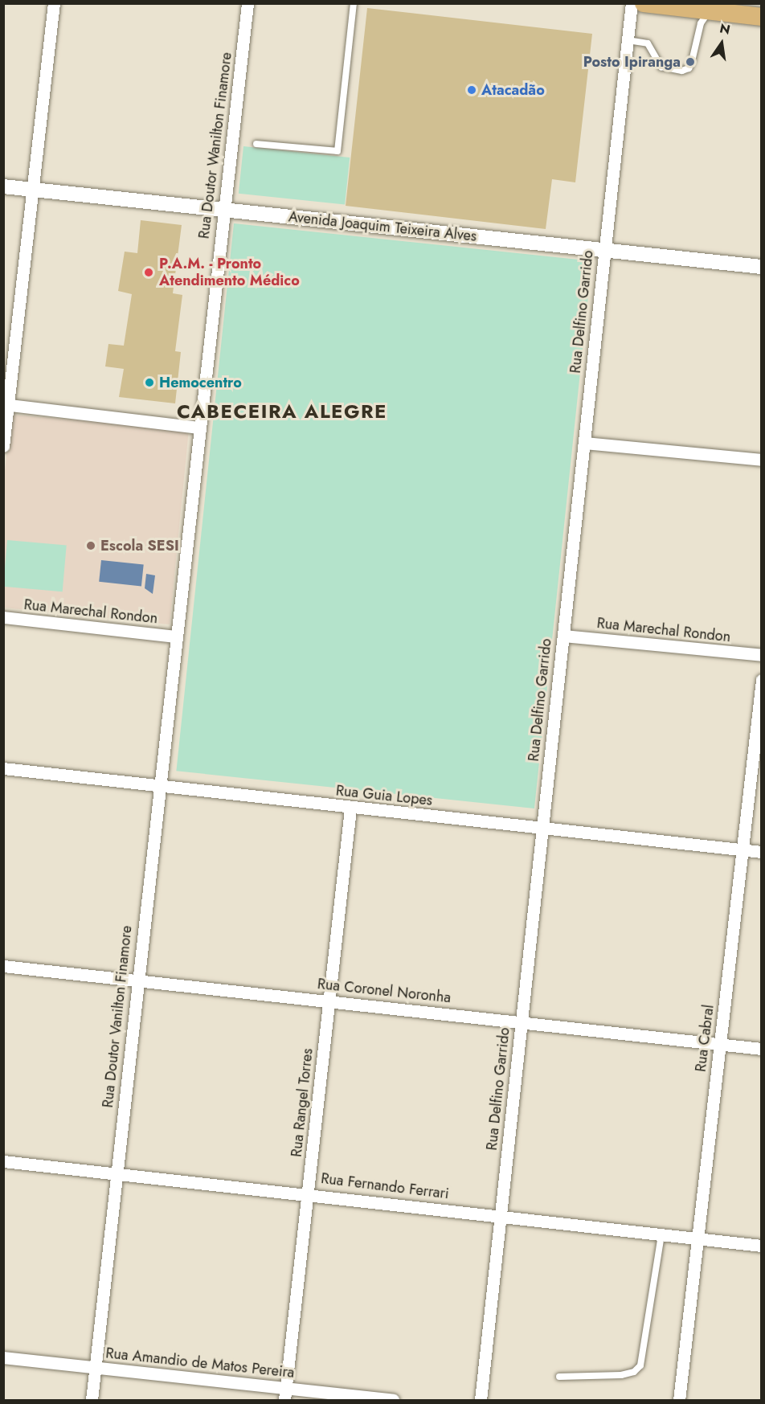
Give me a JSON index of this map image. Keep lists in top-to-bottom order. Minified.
{"streets":{"street":["Rua Doutor Wanilton Finamore","Avenida Joaquim Teixeira Alves","Rua Delfino Garrido","Rua Marechal Rondon","Rua Guia Lopes","Rua Coronel Noronha","Rua Doutor Vanilton Finamore","Rua Cabral","Rua Rangel Torres","Rua Fernando Ferrari","Rua Amandio de Matos Pereira"]},"crossings":[["Rua Doutor Wanilton Finamore","Avenida Joaquim Teixeira Alves"],["Rua Doutor Wanilton Finamore","Rua Marechal Rondon"],["Rua Doutor Wanilton Finamore","Rua Doutor Vanilton Finamore"],["Avenida Joaquim Teixeira Alves","Rua Delfino Garrido"],["Rua Delfino Garrido","Rua Marechal Rondon"],["Rua Delfino Garrido","Rua Guia Lopes"],["Rua Delfino Garrido","Rua Coronel Noronha"],["Rua Delfino Garrido","Rua Fernando Ferrari"],["Rua Marechal Rondon","Rua Doutor Vanilton Finamore"],["Rua Guia Lopes","Rua Doutor Vanilton Finamore"],["Rua Guia Lopes","Rua Cabral"],["Rua Guia Lopes","Rua Rangel Torres"],["Rua Coronel Noronha","Rua Doutor Vanilton Finamore"],["Rua Coronel Noronha","Rua Cabral"],["Rua Coronel Noronha","Rua Rangel Torres"],["Rua Doutor Vanilton Finamore","Rua Fernando Ferrari"],["Rua Doutor Vanilton Finamore","Rua Amandio de Matos Pereira"],["Rua Cabral","Rua Fernando Ferrari"],["Rua Rangel Torres","Rua Fernando Ferrari"],["Rua Rangel Torres","Rua Amandio de Matos Pereira"]],"districts":["CABECEIRA ALEGRE"],"places":["Posto Ipiranga","Atacadão","P.A.M. - Pronto Atendimento Médico","Hemocentro","Escola SESI"],"north":"top"}
